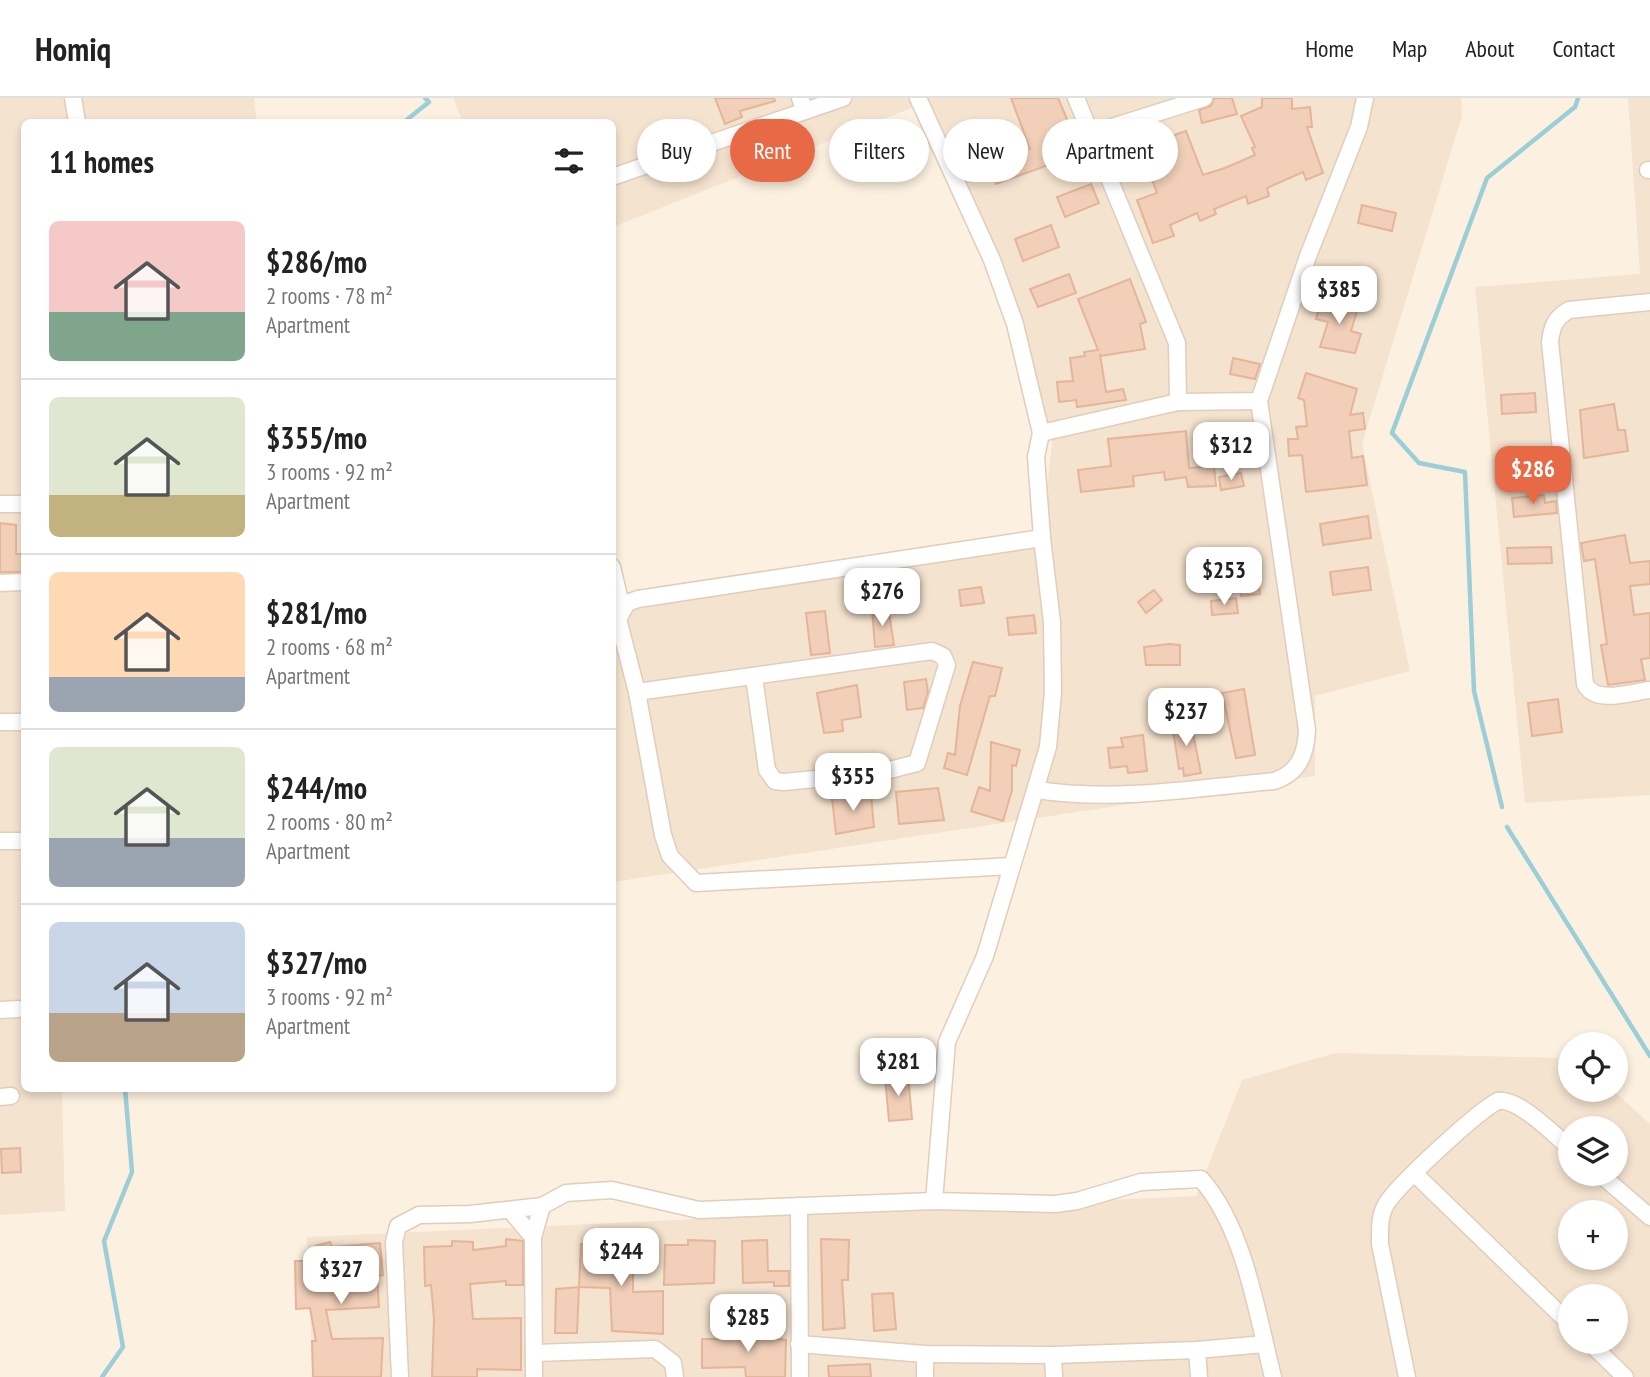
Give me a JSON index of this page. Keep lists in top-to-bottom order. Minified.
{"page":{"header":"Homiq","nav":["Home","Map","About","Contact"],"chip":["Buy","Rent","Filters","New","Apartment"],"heading":"11 homes","list":[{"name":"$286/mo","note":"2 rooms · 78 m² · Apartment"},{"name":"$355/mo","note":"3 rooms · 92 m² · Apartment"},{"name":"$281/mo","note":"2 rooms · 68 m² · Apartment"},{"name":"$244/mo","note":"2 rooms · 80 m² · Apartment"},{"name":"$327/mo","note":"3 rooms · 92 m² · Apartment"}],"price":["$385","$312","$286","$253","$276","$237","$355","$281","$244","$327","$285"],"map_buttons":["+","−"]}}
